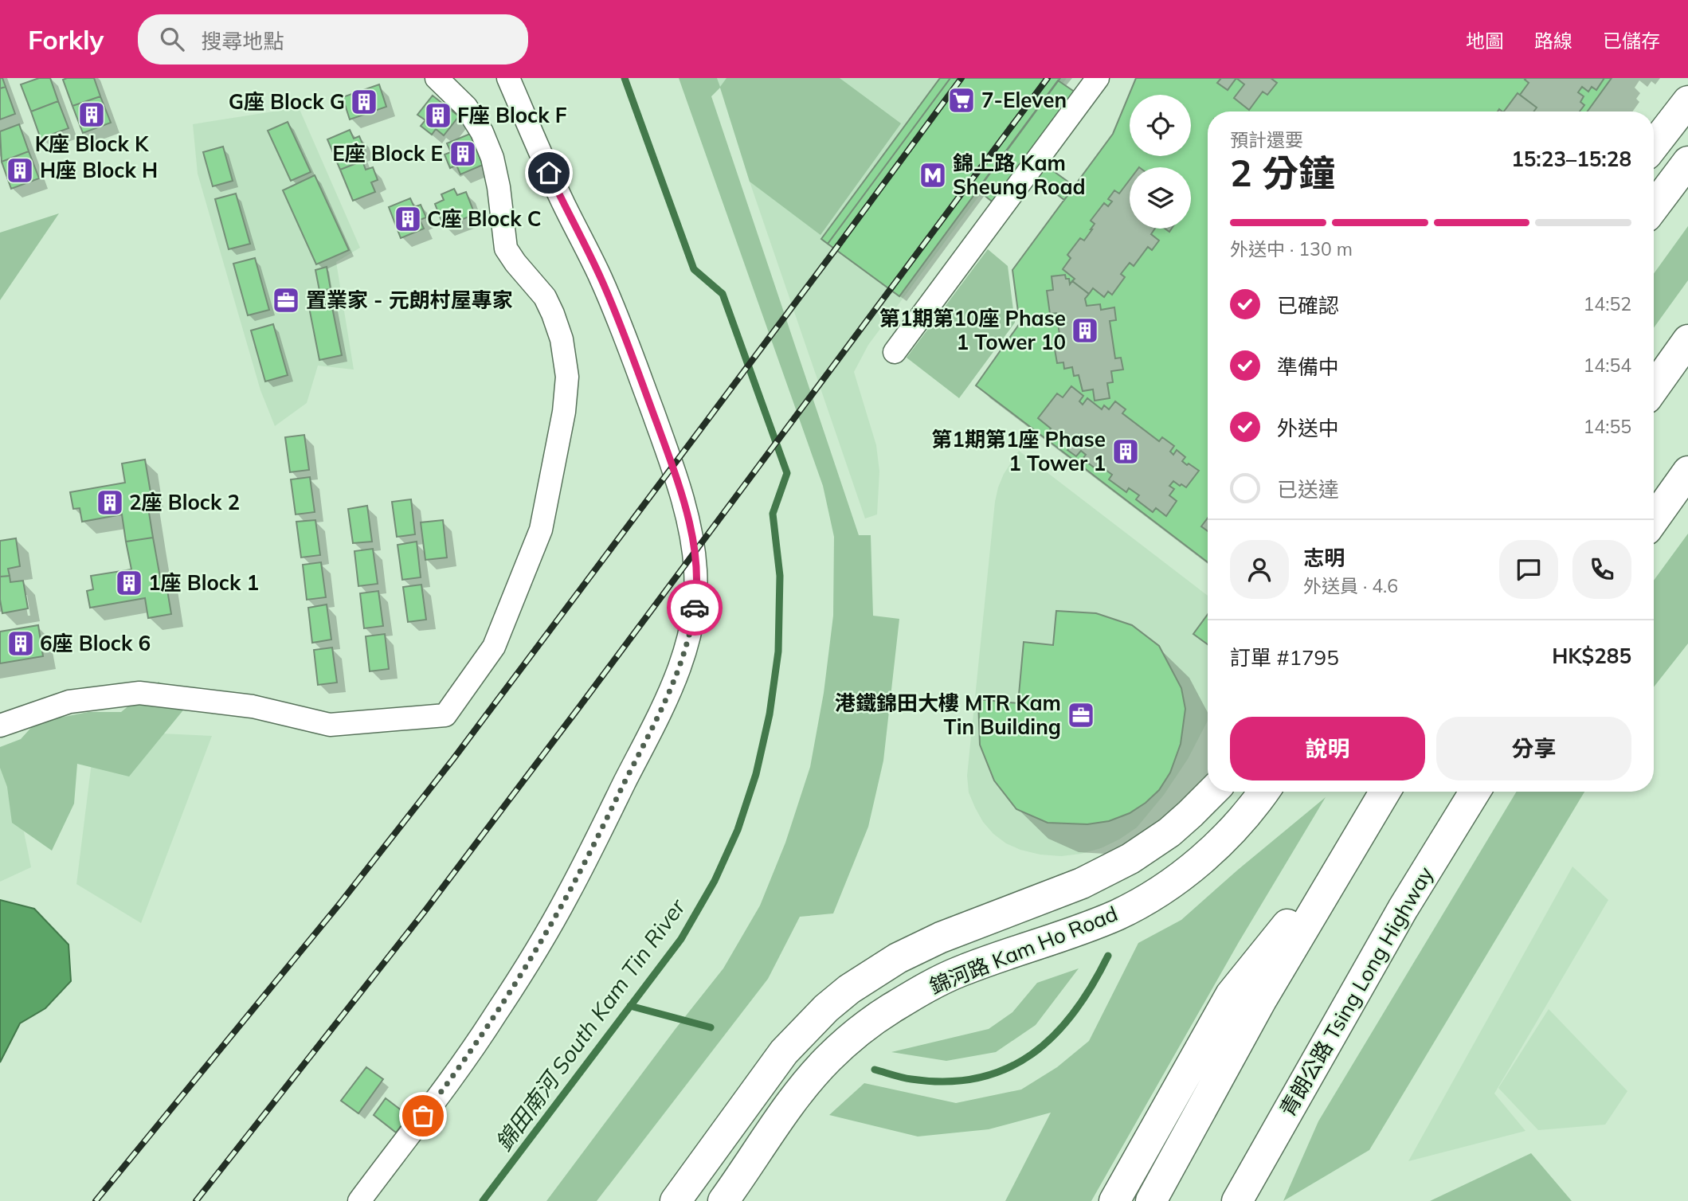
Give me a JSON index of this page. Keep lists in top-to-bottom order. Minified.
{"streets":{"main road":["錦河路 Kam Ho Road","青朗公路 Tsing Long Highway"]},"water":["錦田南河 South Kam Tin River"],"places":{"supermarket":["7-Eleven"],"building":["G座 Block G","K座 Block K","F座 Block F","E座 Block E","H座 Block H","C座 Block C","第1期第10座 Phase 1 Tower 10","第1期第1座 Phase 1 Tower 1","2座 Block 2","1座 Block 1","6座 Block 6"],"metro station":["錦上路 Kam Sheung Road"],"office":["置業家 - 元朗村屋專家","港鐵錦田大樓 MTR Kam Tin Building"]},"page":{"header":"Forkly","search":"搜尋地點","nav":["地圖","路線","已儲存"],"heading":["2 分鐘","預計還要","15:23–15:28"],"panel":["志明","外送員 · 4.6","訂單 #1795","HK$285"],"bar":"外送中 · 130 m","list":[["已確認","14:52"],["準備中","14:54"],["外送中","14:55"],"已送達"],"buttons":["說明","分享"]}}
